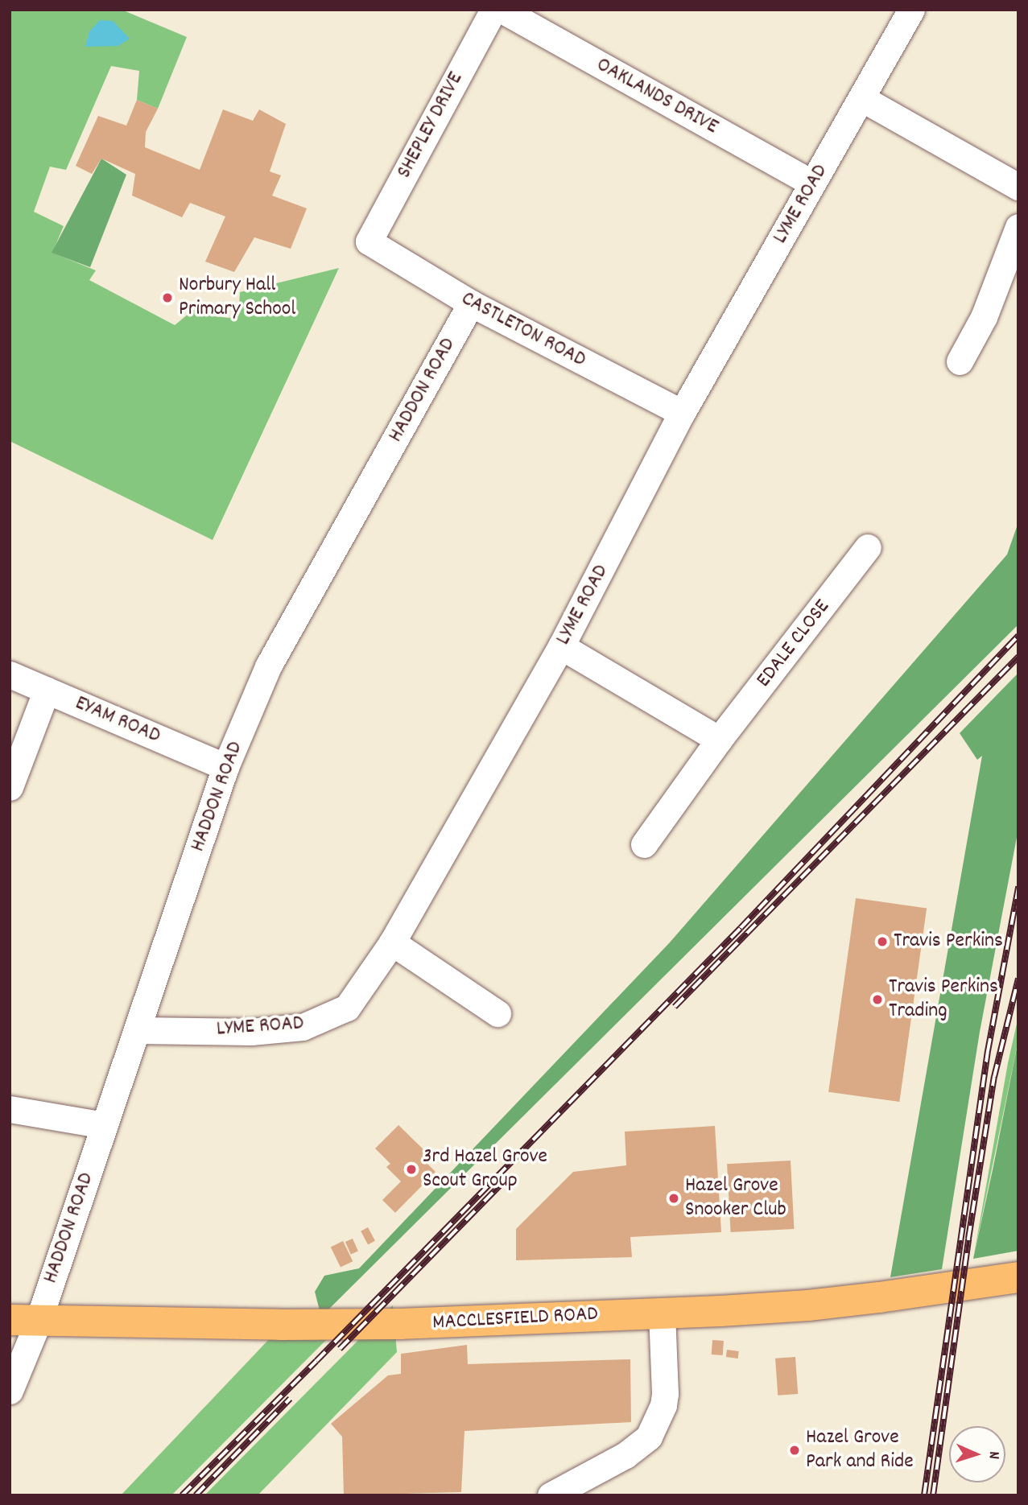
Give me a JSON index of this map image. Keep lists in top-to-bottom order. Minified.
{"streets":{"highway":["MACCLESFIELD ROAD"],"street":["OAKLANDS DRIVE","SHEPLEY DRIVE","LYME ROAD","CASTLETON ROAD","HADDON ROAD","EDALE CLOSE","EYAM ROAD"]},"crossings":[["OAKLANDS DRIVE","LYME ROAD"],["SHEPLEY DRIVE","CASTLETON ROAD"],["LYME ROAD","CASTLETON ROAD"],["LYME ROAD","HADDON ROAD"],["CASTLETON ROAD","HADDON ROAD"],["HADDON ROAD","EYAM ROAD"],["HADDON ROAD","MACCLESFIELD ROAD"]],"places":["Norbury Hall Primary School","Travis Perkins","Travis Perkins Trading","3rd Hazel Grove Scout Group","Hazel Grove Snooker Club","Hazel Grove Park and Ride"],"north":"right"}
